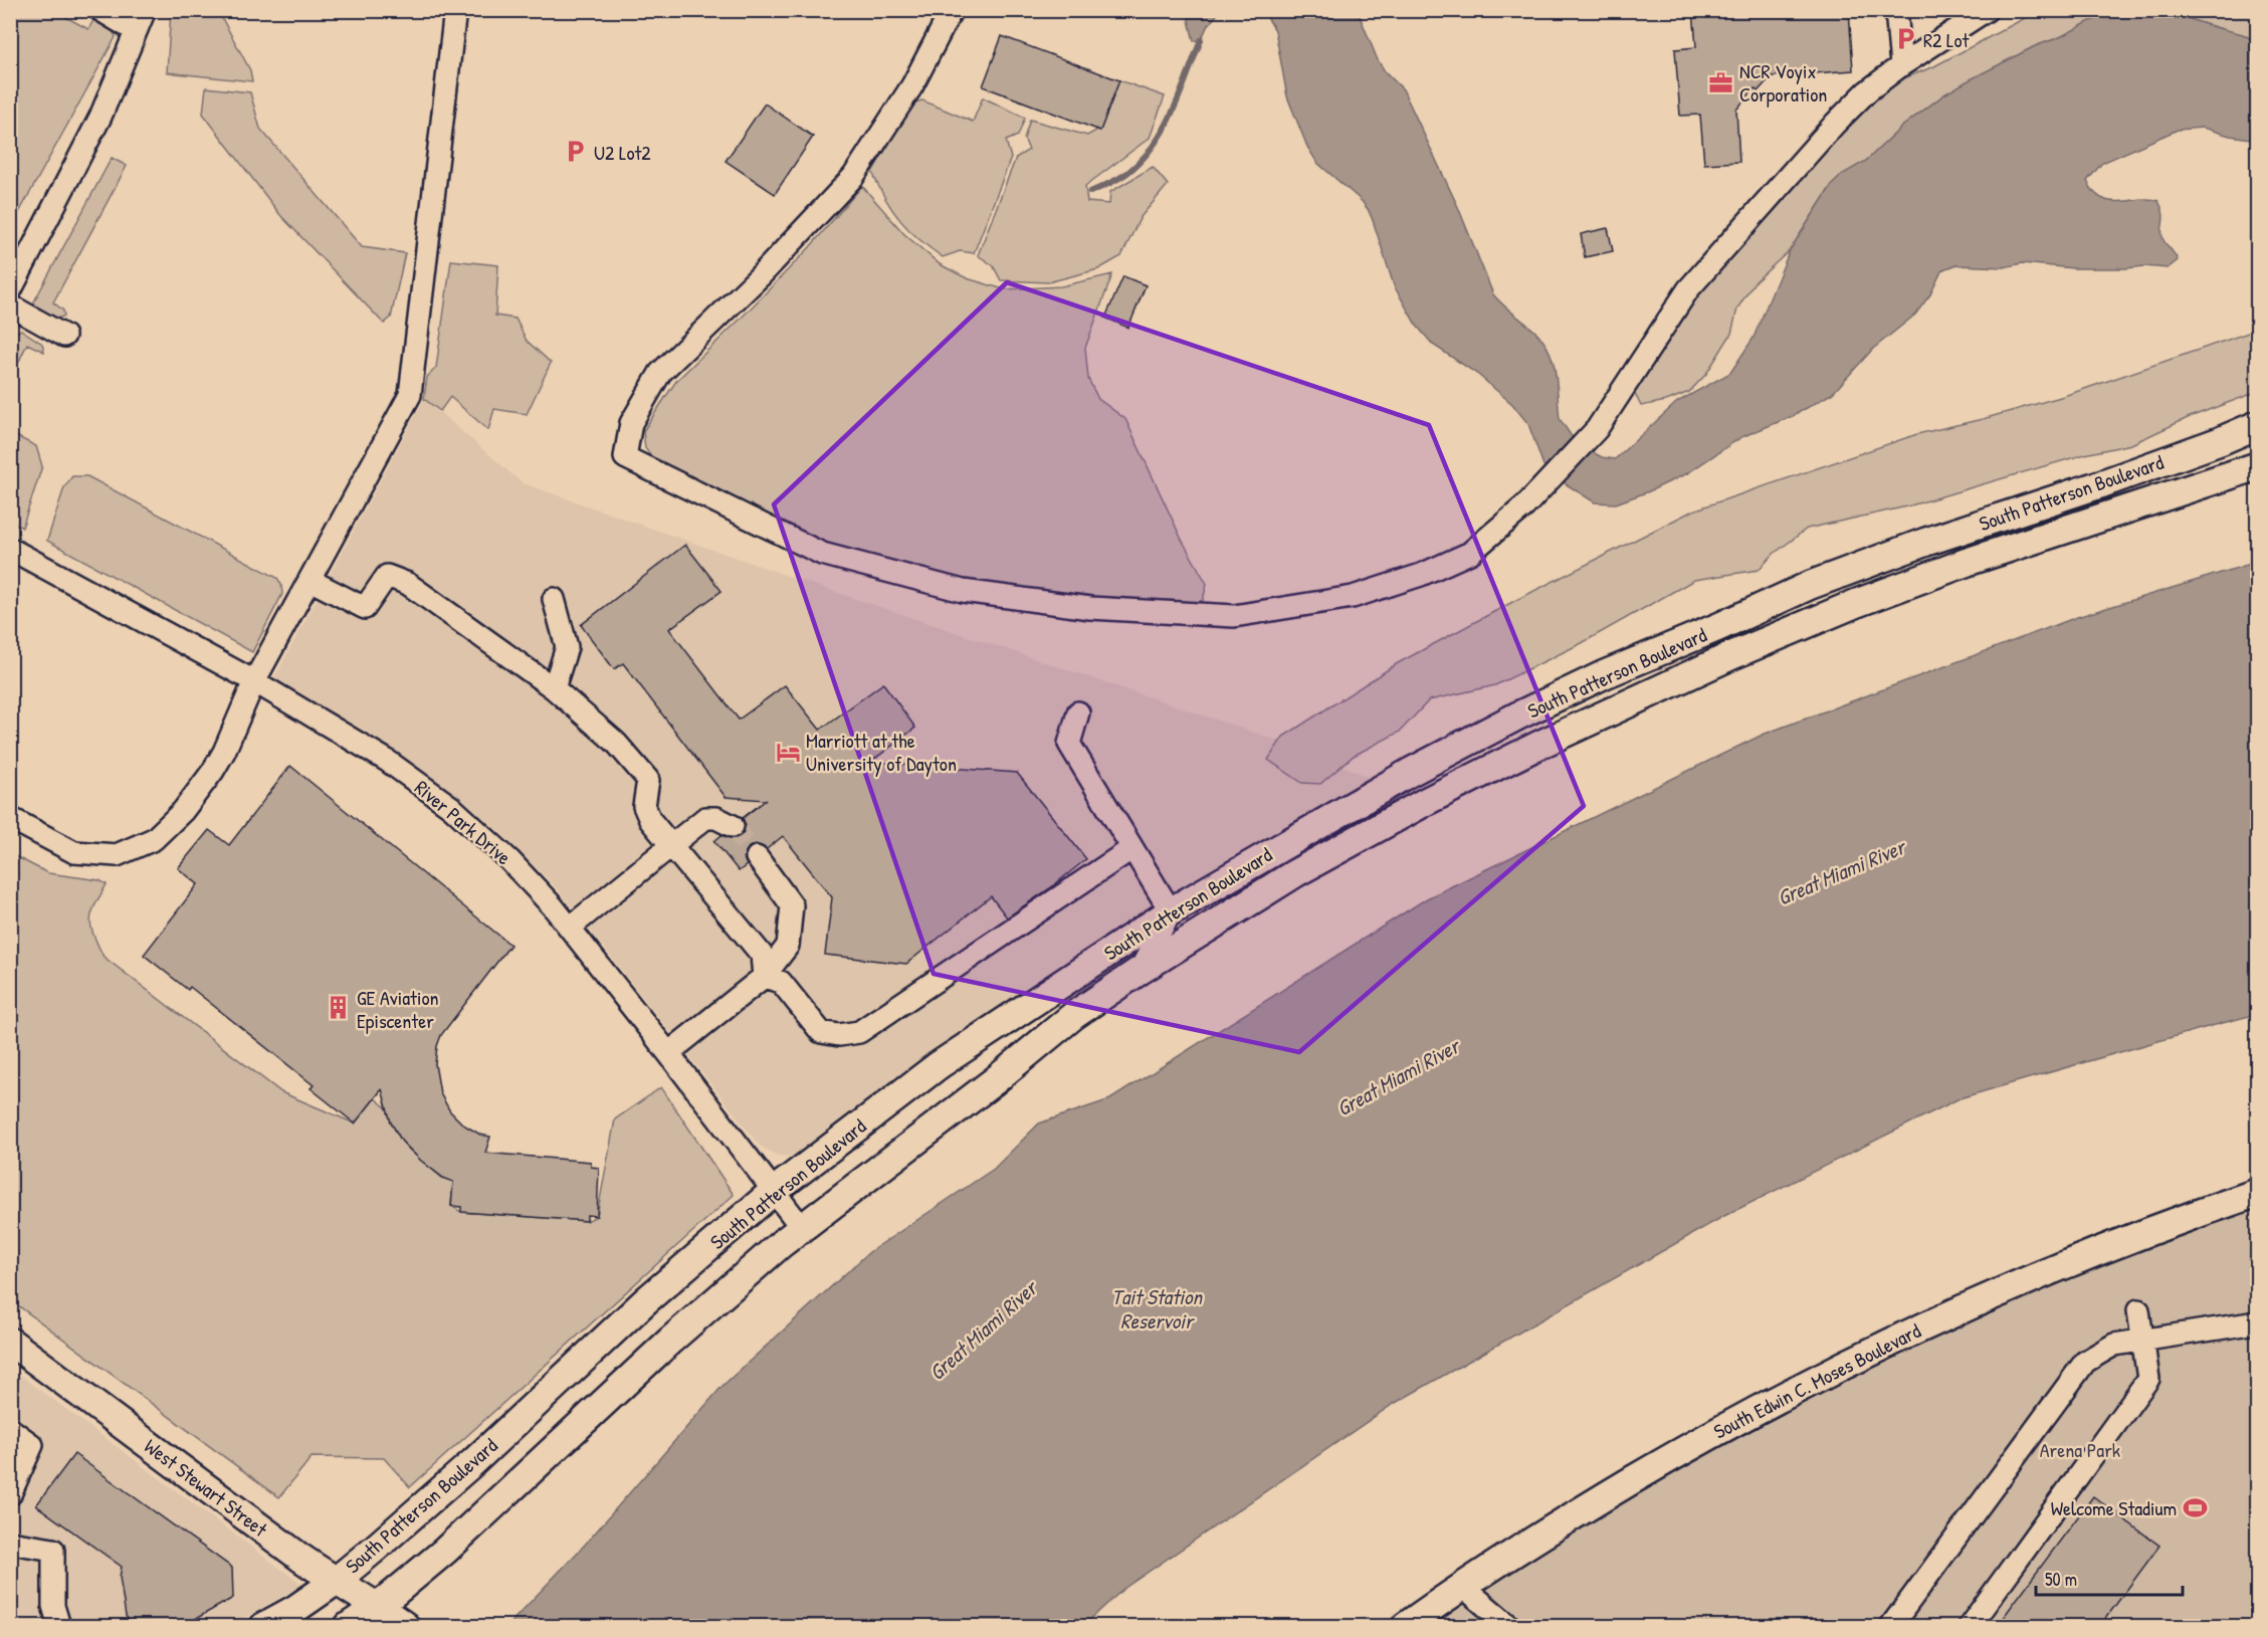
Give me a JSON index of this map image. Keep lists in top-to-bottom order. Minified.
{"streets":{"main road":["South Patterson Boulevard","South Edwin C. Moses Boulevard","West Stewart Street"],"street":["River Park Drive"]},"crossings":[["South Patterson Boulevard","River Park Drive"],["South Patterson Boulevard","West Stewart Street"]],"water":["Great Miami River","Tait Station Reservoir"],"parks":["Arena Park"],"places":{"parking":["R2 Lot","U2 Lot2"],"office":["NCR Voyix Corporation"],"hotel":["Marriott at the University of Dayton"],"building":["GE Aviation Episcenter"],"sports":["Welcome Stadium"]},"scale_bar":"50 m"}
